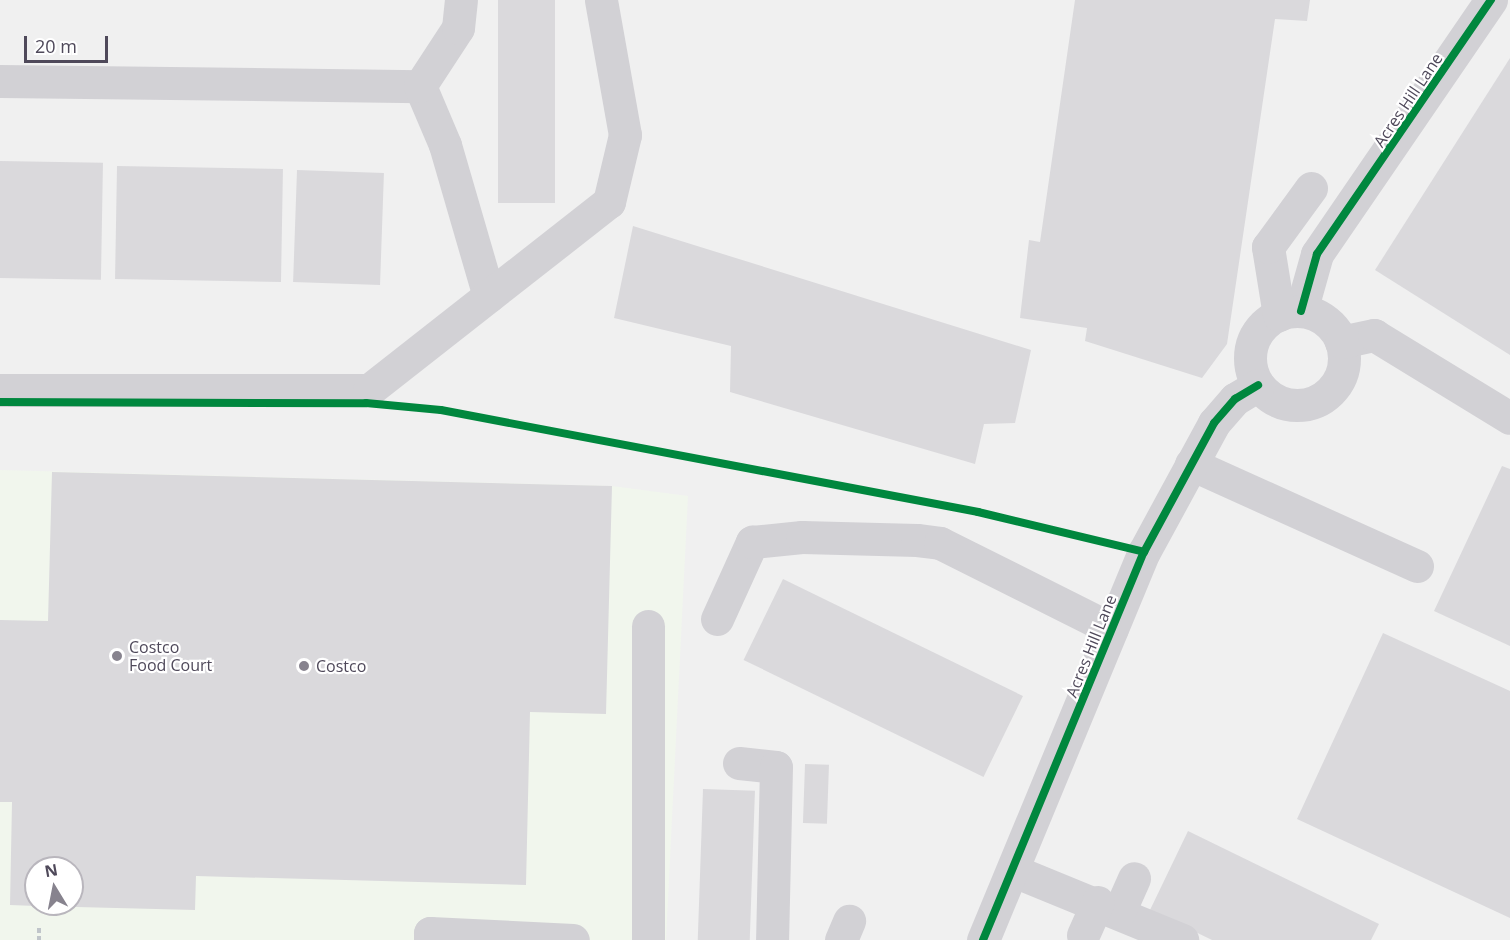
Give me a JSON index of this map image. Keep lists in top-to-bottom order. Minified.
{"streets":{"street":["Acres Hill Lane"]},"places":["Costco Food Court","Costco"],"scale_bar":"20 m","north":"top"}
